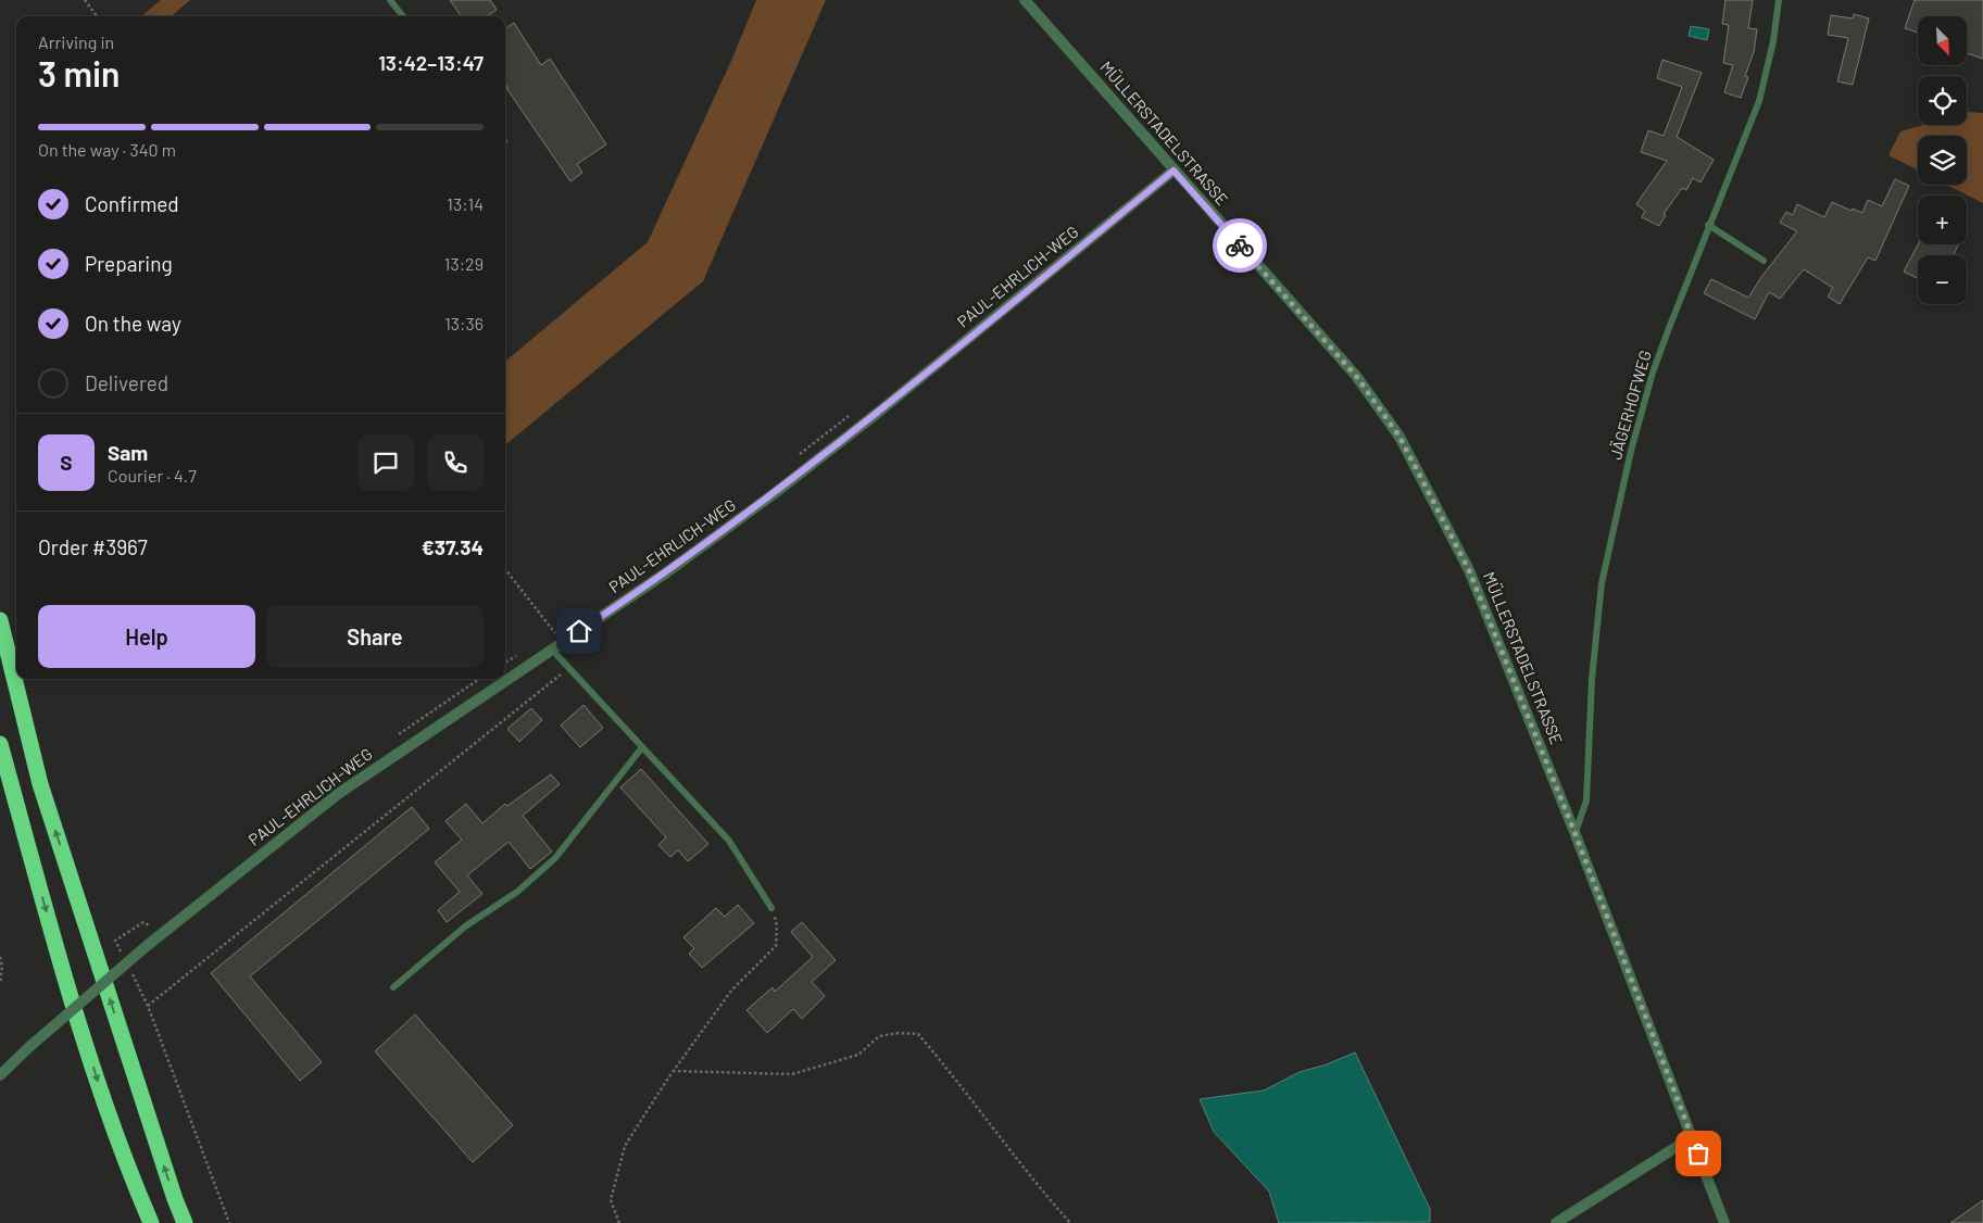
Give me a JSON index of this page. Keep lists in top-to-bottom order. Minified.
{"streets":{"street":["MÜLLERSTADELSTRASSE","PAUL-EHRLICH-WEG"],"lane":["JÄGERHOFWEG"]},"crossings":[["MÜLLERSTADELSTRASSE","PAUL-EHRLICH-WEG"],["MÜLLERSTADELSTRASSE","JÄGERHOFWEG"]],"north":"bottom right","page":{"map_buttons":["+","−"],"heading":["3 min","Arriving in","13:42–13:47"],"panel":["Sam","Courier · 4.7","Order #3967","€37.34"],"bar":"On the way · 340 m","list":[["Confirmed","13:14"],["Preparing","13:29"],["On the way","13:36"],"Delivered"],"round":"S","buttons":["Help","Share"]}}
